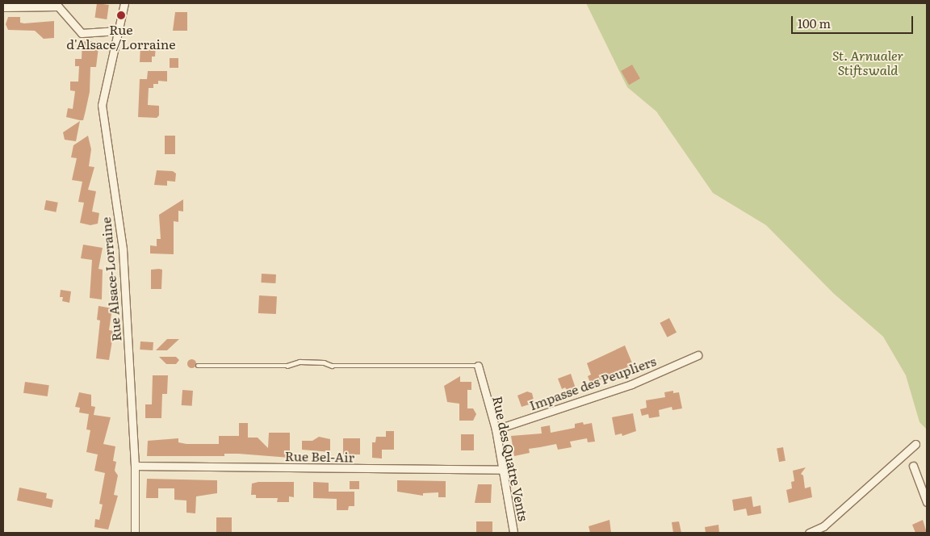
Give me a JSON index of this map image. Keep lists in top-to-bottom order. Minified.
{"streets":{"street":["Rue Alsace-Lorraine","Impasse des Peupliers","Rue Bel-Air","Rue des Quatre Vents"]},"crossings":[["Rue Alsace-Lorraine","Rue Bel-Air"],["Impasse des Peupliers","Rue des Quatre Vents"],["Rue Bel-Air","Rue des Quatre Vents"]],"parks":["St. Arnualer Stiftswald"],"places":["Rue d'Alsace/Lorraine"],"scale_bar":"100 m"}
